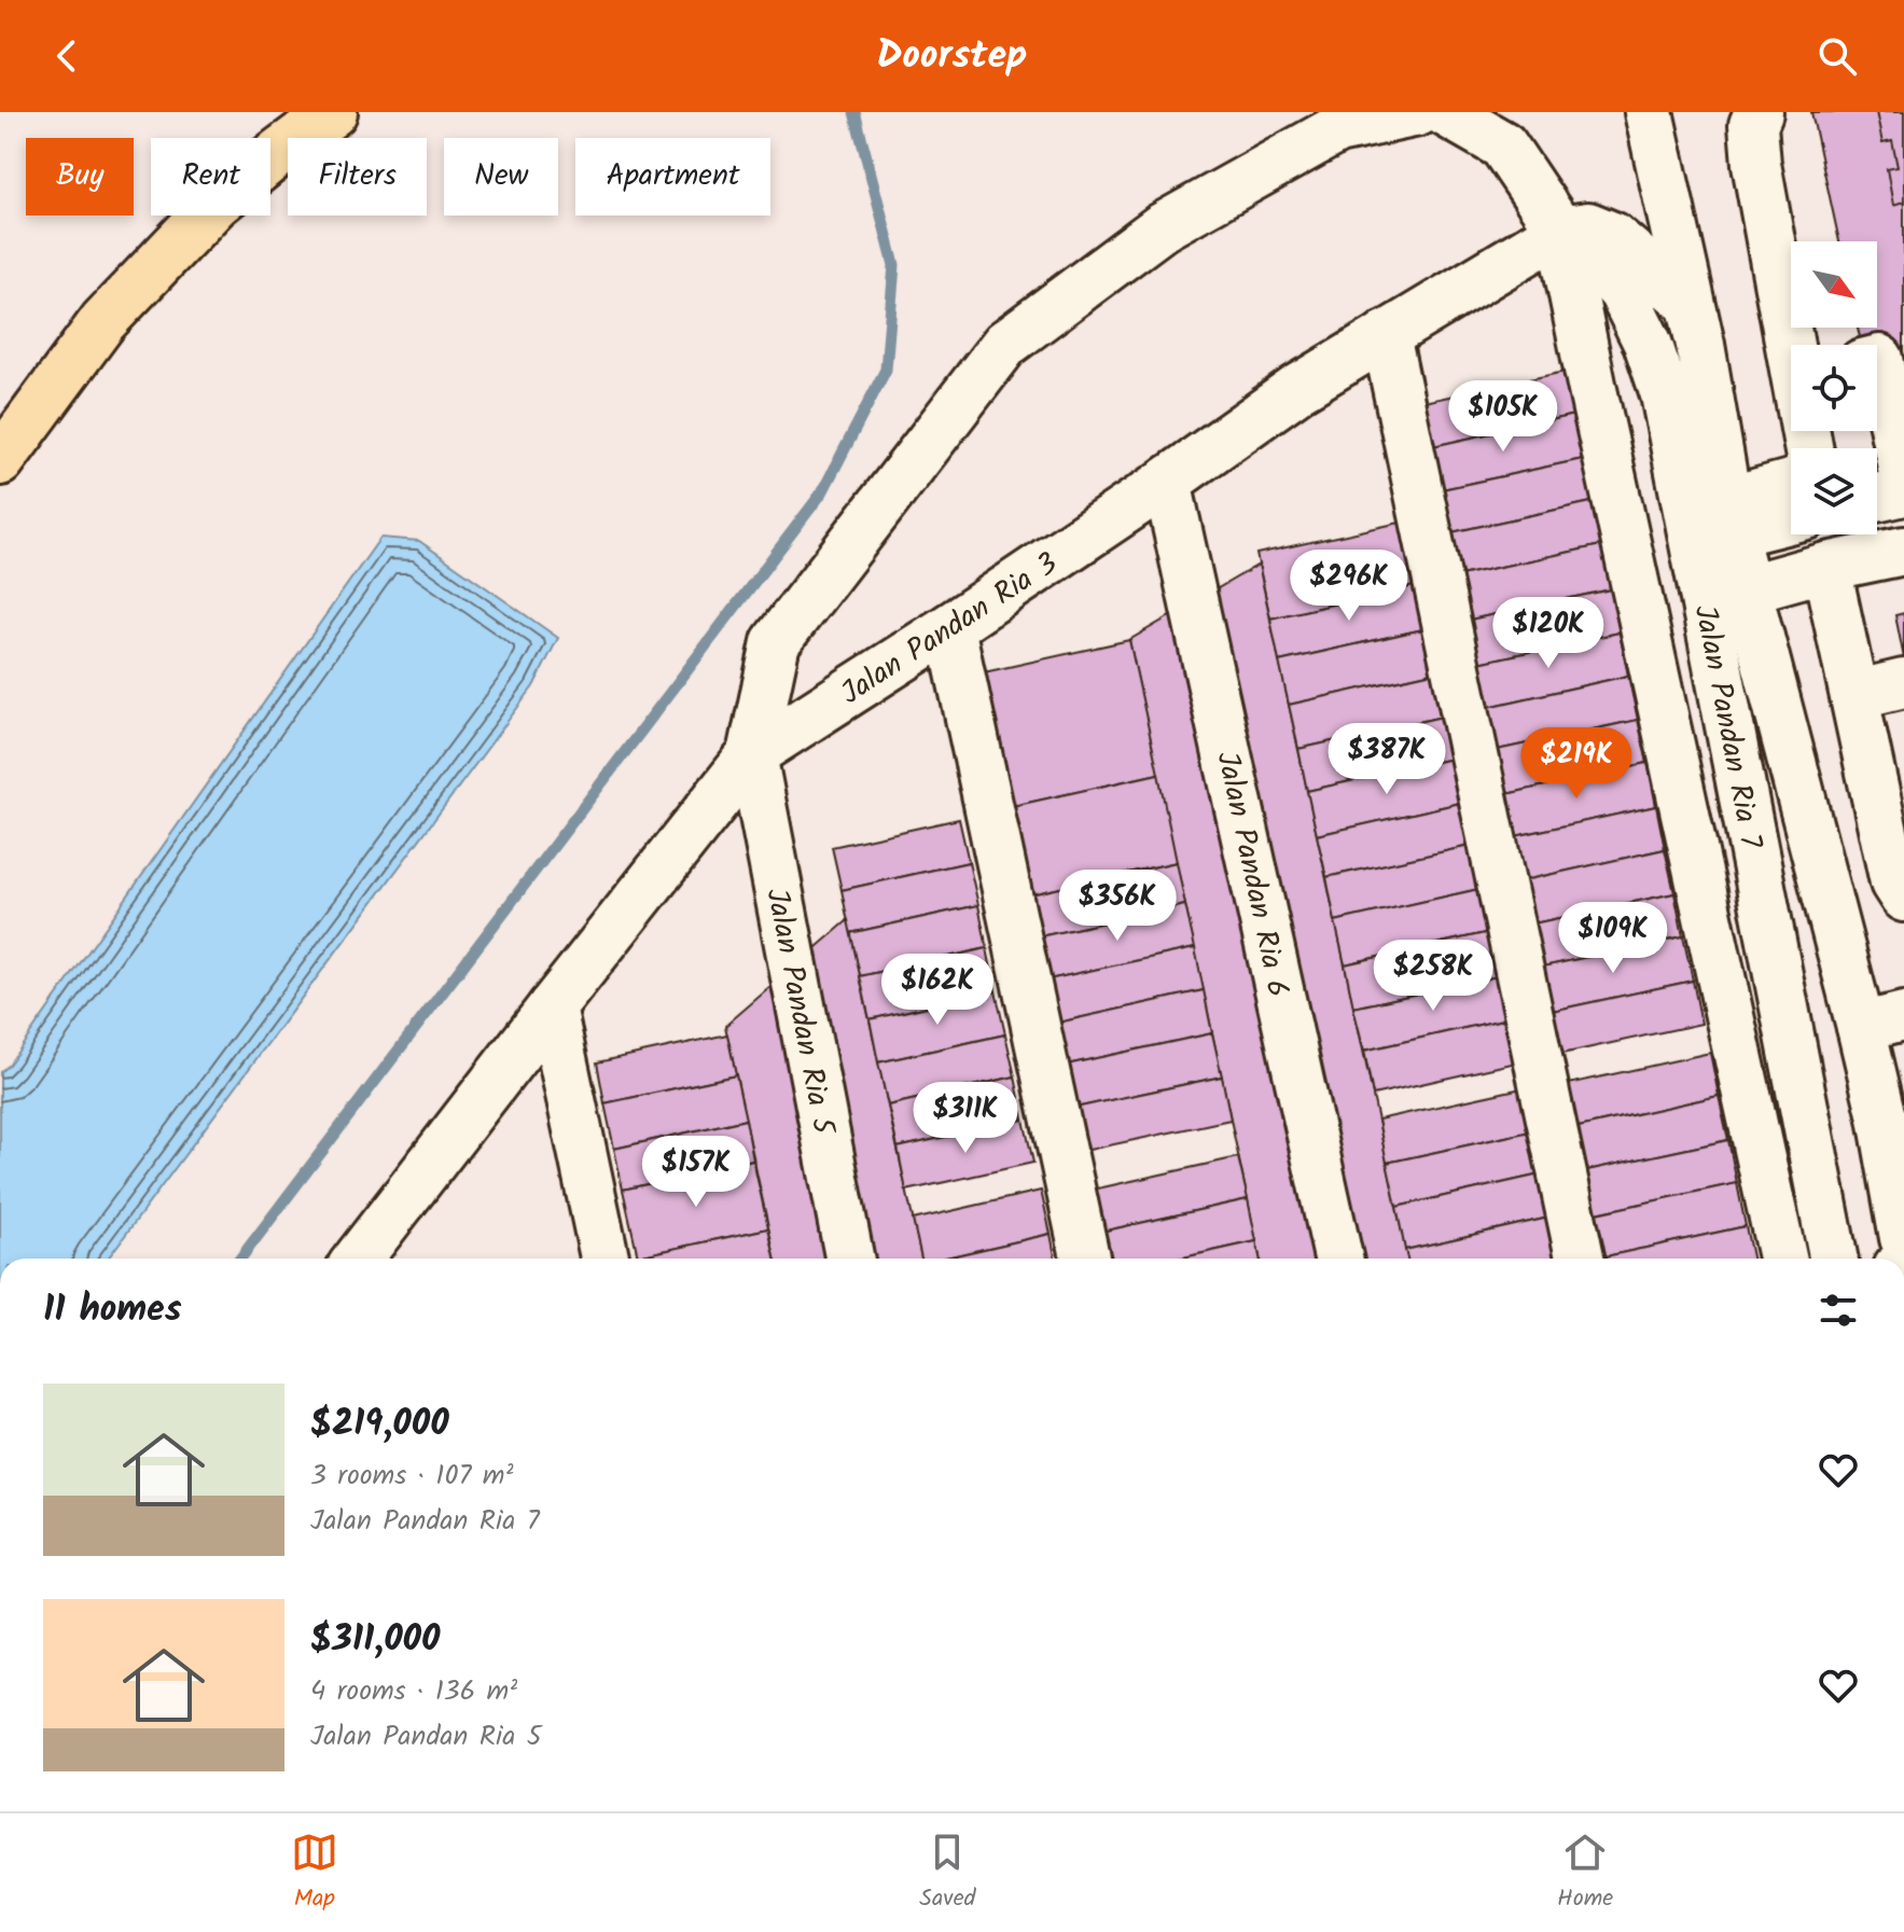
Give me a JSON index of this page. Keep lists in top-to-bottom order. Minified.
{"streets":{"street":["Jalan Pandan Ria 3","Jalan Pandan Ria 7","Jalan Pandan Ria 6","Jalan Pandan Ria 5"]},"crossings":[["Jalan Pandan Ria 3","Jalan Pandan Ria 7"],["Jalan Pandan Ria 3","Jalan Pandan Ria 6"],["Jalan Pandan Ria 3","Jalan Pandan Ria 5"]],"north":"bottom right","page":{"header":"Doorstep","chip":["Buy","Rent","Filters","New","Apartment"],"price":["$105K","$296K","$120K","$387K","$219K","$356K","$109K","$258K","$162K","$311K","$157K"],"heading":"11 homes","list":[{"name":"$219,000","note":"3 rooms · 107 m² · Jalan Pandan Ria 7"},{"name":"$311,000","note":"4 rooms · 136 m² · Jalan Pandan Ria 5"}],"tabs":["Map","Saved","Home"]}}
